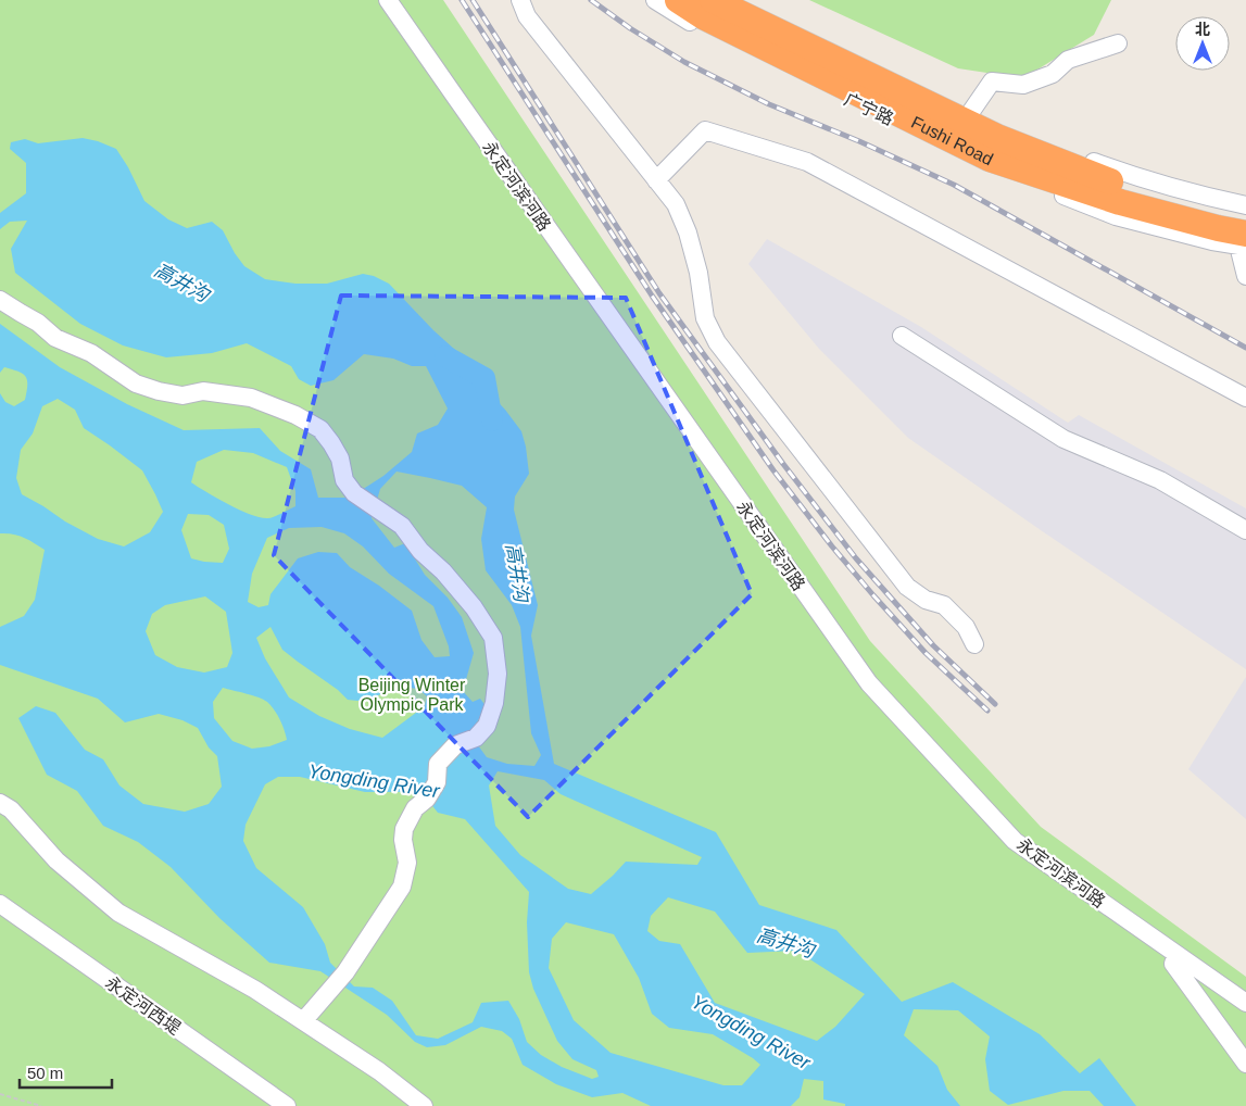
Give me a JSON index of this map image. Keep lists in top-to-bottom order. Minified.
{"streets":{"highway":["Fushi Road"],"street":["广宁路","永定河滨河路","永定河西堤"]},"crossings":[["广宁路","Fushi Road"]],"water":["高井沟","Yongding River"],"parks":["Beijing Winter Olympic Park"],"scale_bar":"50 m","north":"top"}
